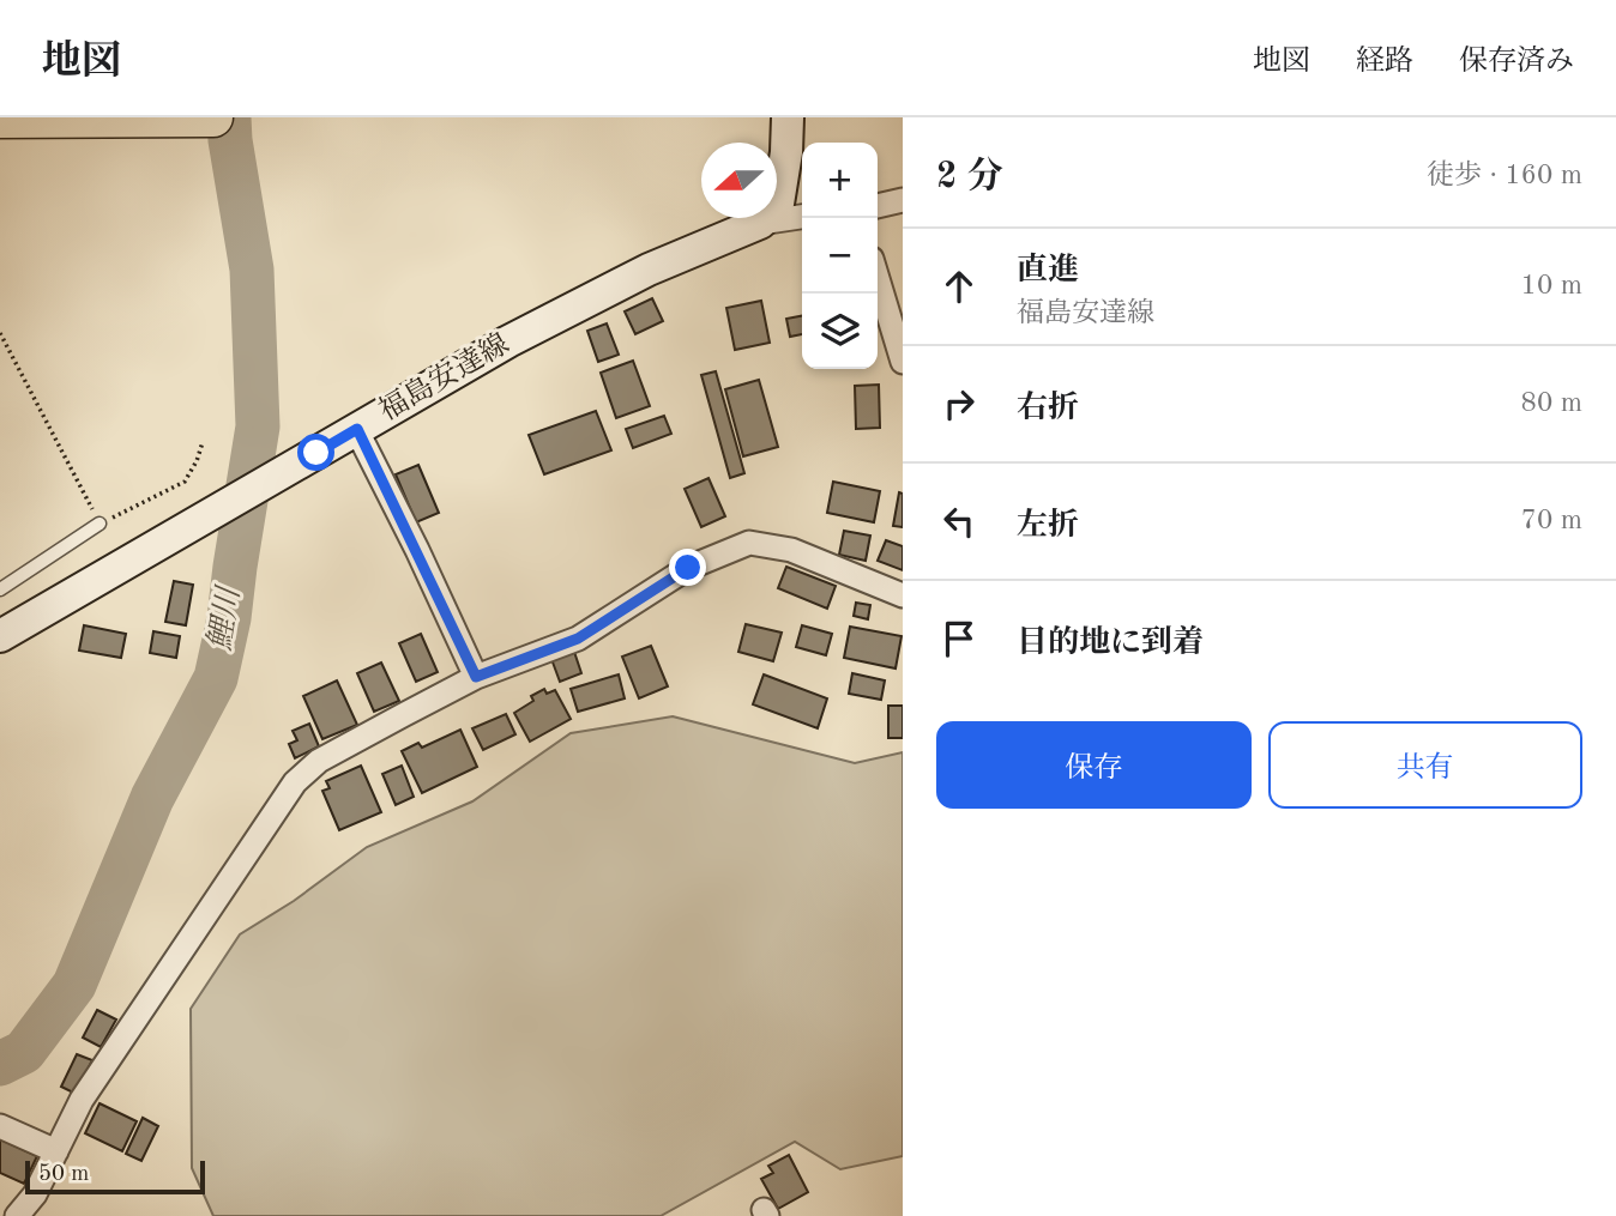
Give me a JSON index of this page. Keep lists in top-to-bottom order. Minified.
{"streets":{"main road":["福島安達線"]},"water":["鯉川"],"scale_bar":"50 m","north":"left","page":{"header":"地図","nav":["地図","経路","保存済み"],"heading":["2 分","徒歩 · 160 m"],"map_buttons":["+","−"],"list":[["直進","福島安達線","10 m"],["右折","80 m"],["左折","70 m"],"目的地に到着"],"buttons":["保存","共有"],"scale":"50 m"}}
